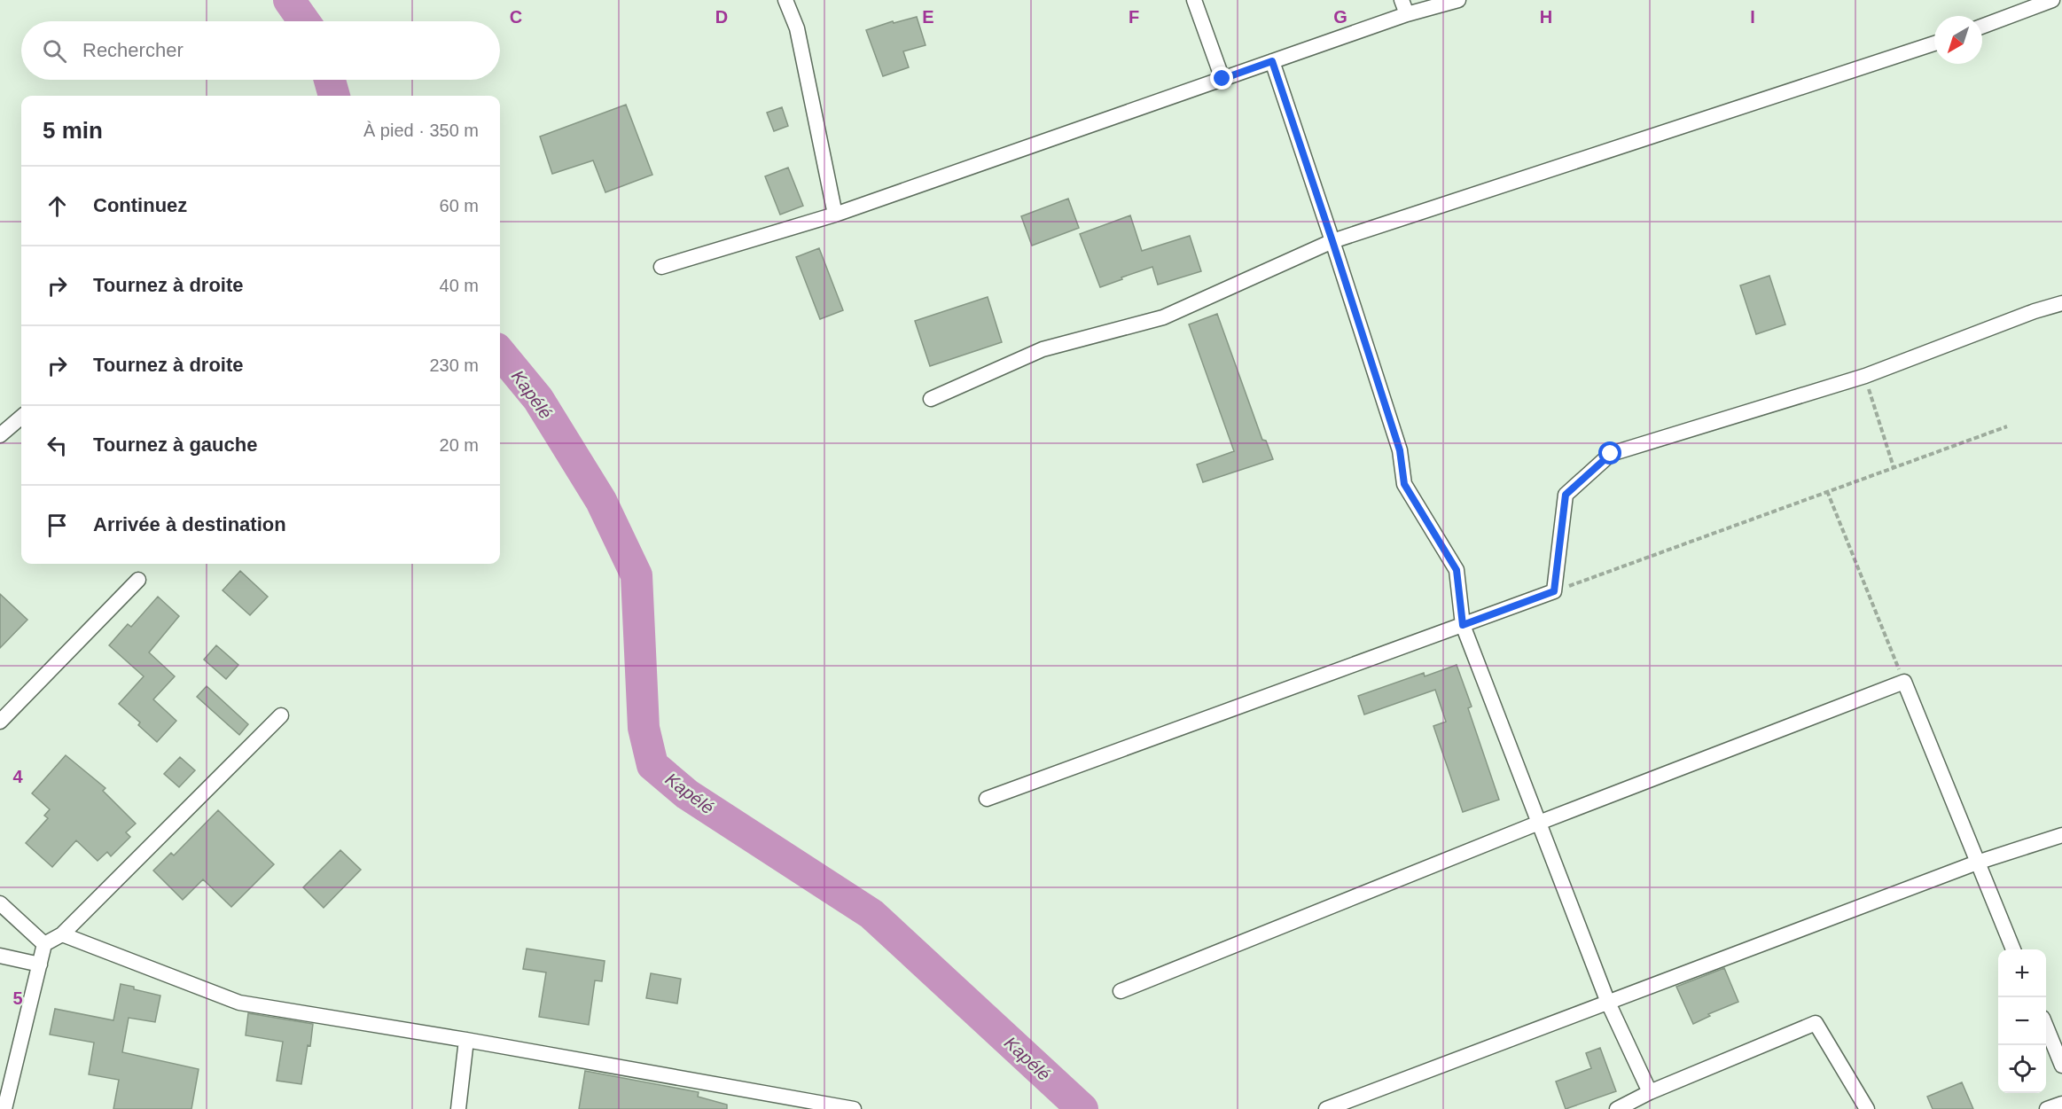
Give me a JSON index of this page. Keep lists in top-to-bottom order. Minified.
{"water":["Kapélé"],"north":"bottom left","page":{"search":"Rechercher","heading":["5 min","À pied · 350 m"],"list":[["Continuez","60 m"],["Tournez à droite","40 m"],["Tournez à droite","230 m"],["Tournez à gauche","20 m"],"Arrivée à destination"],"map_buttons":["+","−"]},"grid":{"columns":["C","D","E","F","G","H","I"],"rows":["4","5"]}}
